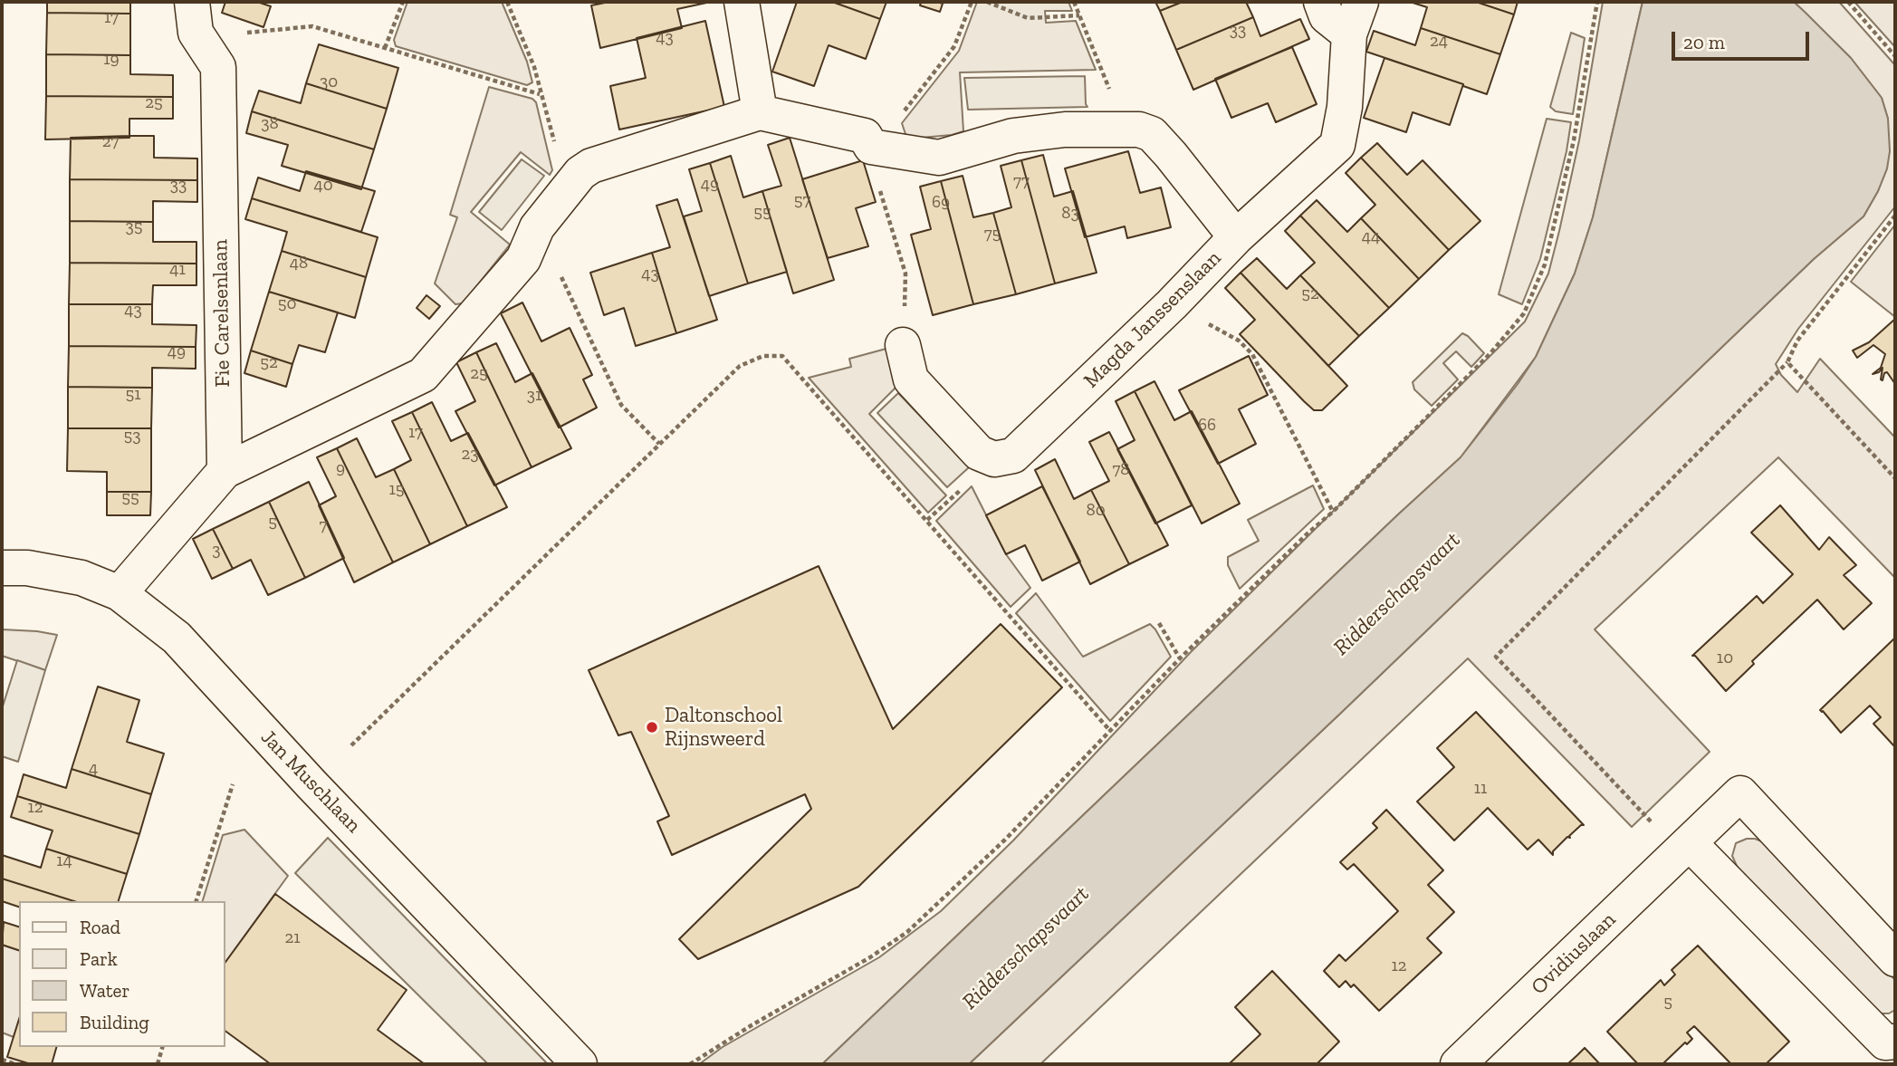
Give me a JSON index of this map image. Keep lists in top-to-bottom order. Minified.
{"streets":{"street":["Fie Carelsenlaan","Magda Janssenslaan","Jan Muschlaan","Ovidiuslaan"]},"water":["Ridderschapsvaart"],"places":["Daltonschool Rijnsweerd"],"house_numbers":["17","33","43","24","19","30","25","38","27","77","49","33","40","57","69","55","83","35","75","44","48","41","43","52","50","43","49","52","25","51","31","66","17","53","23","9","78","15","55","80","5","7","3","10","4","11","12","14","21","12","5"],"legend":["Road","Park","Water","Building"],"scale_bar":"20 m"}
